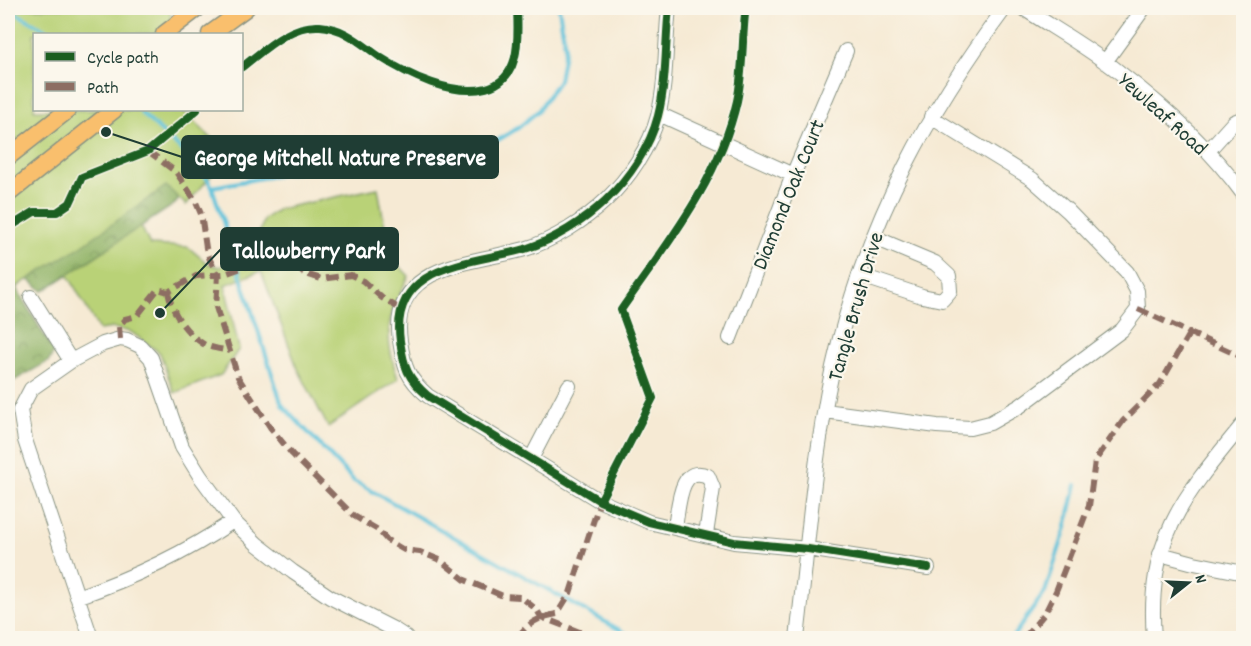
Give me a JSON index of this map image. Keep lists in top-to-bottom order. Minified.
{"streets":{"street":["Yewleaf Road","Diamond Oak Court","Tangle Brush Drive"]},"places":["George Mitchell Nature Preserve","Tallowberry Park"],"legend":["Cycle path","Path"],"north":"right"}
